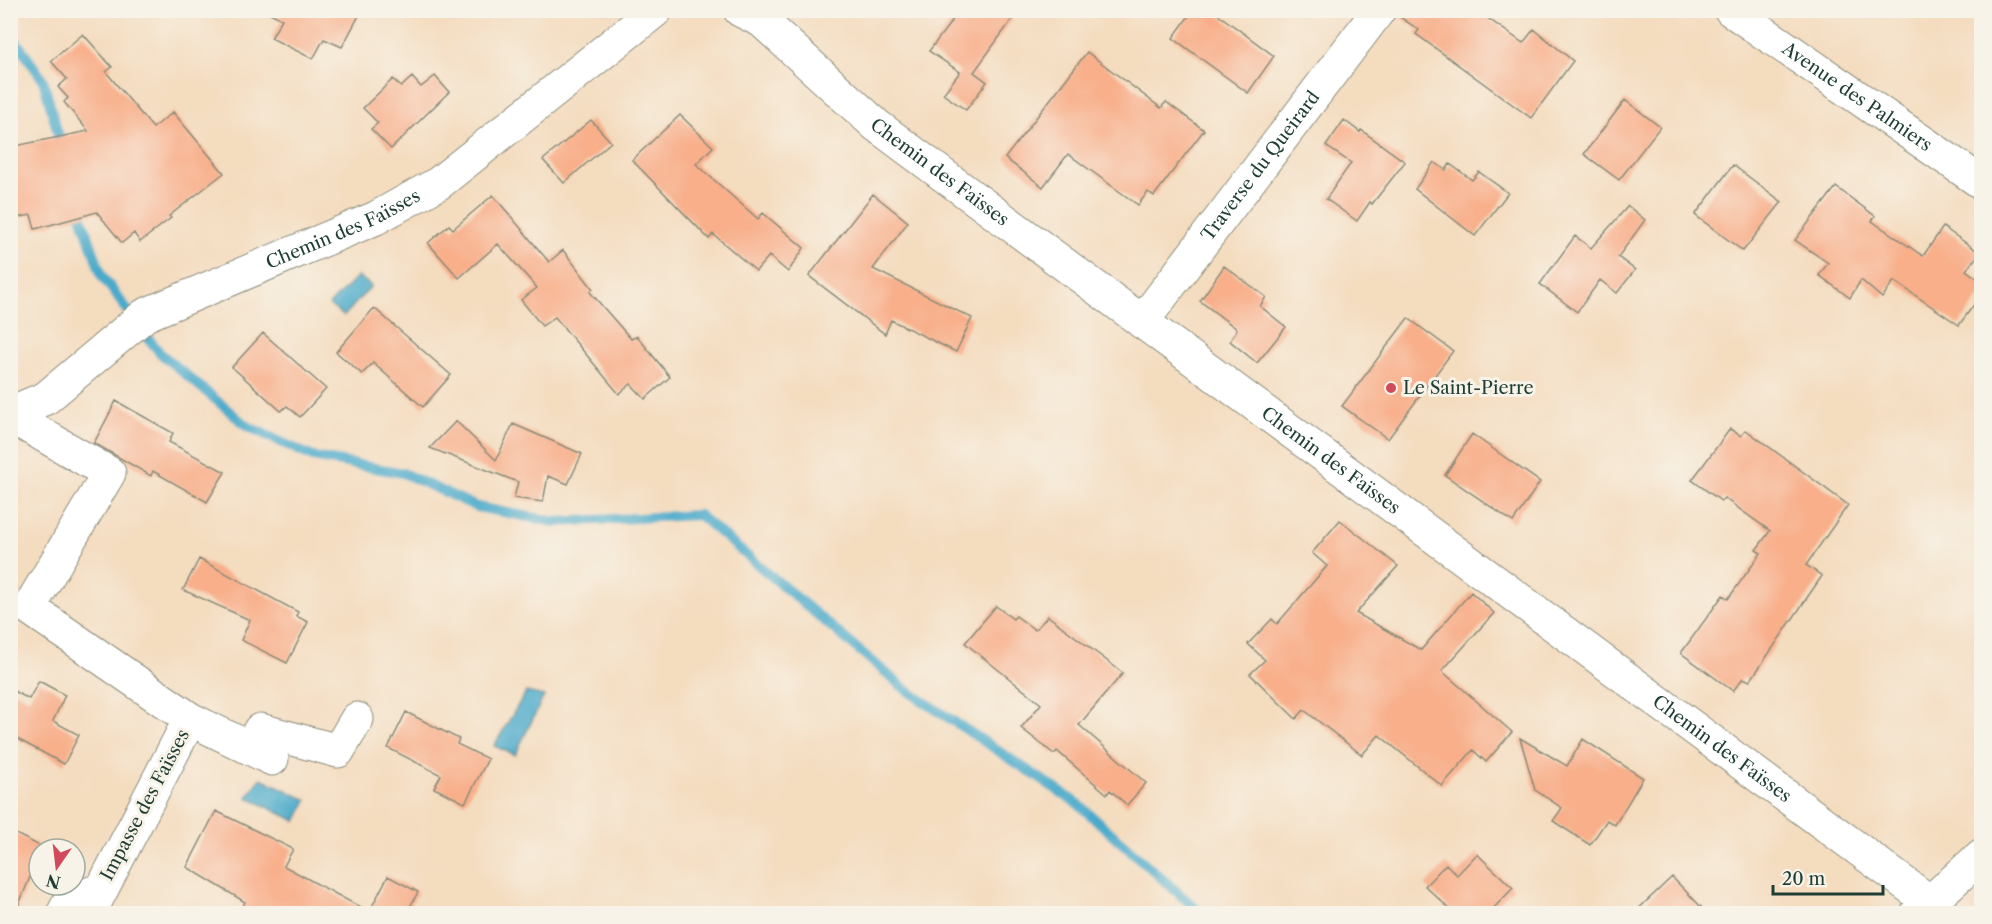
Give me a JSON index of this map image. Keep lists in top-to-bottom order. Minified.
{"streets":{"street":["Avenue des Palmiers","Traverse du Queirard","Chemin des Faïsses","Impasse des Faïsses"]},"crossings":[["Traverse du Queirard","Chemin des Faïsses"],["Chemin des Faïsses","Impasse des Faïsses"]],"places":["Le Saint-Pierre"],"scale_bar":"20 m","north":"bottom"}
